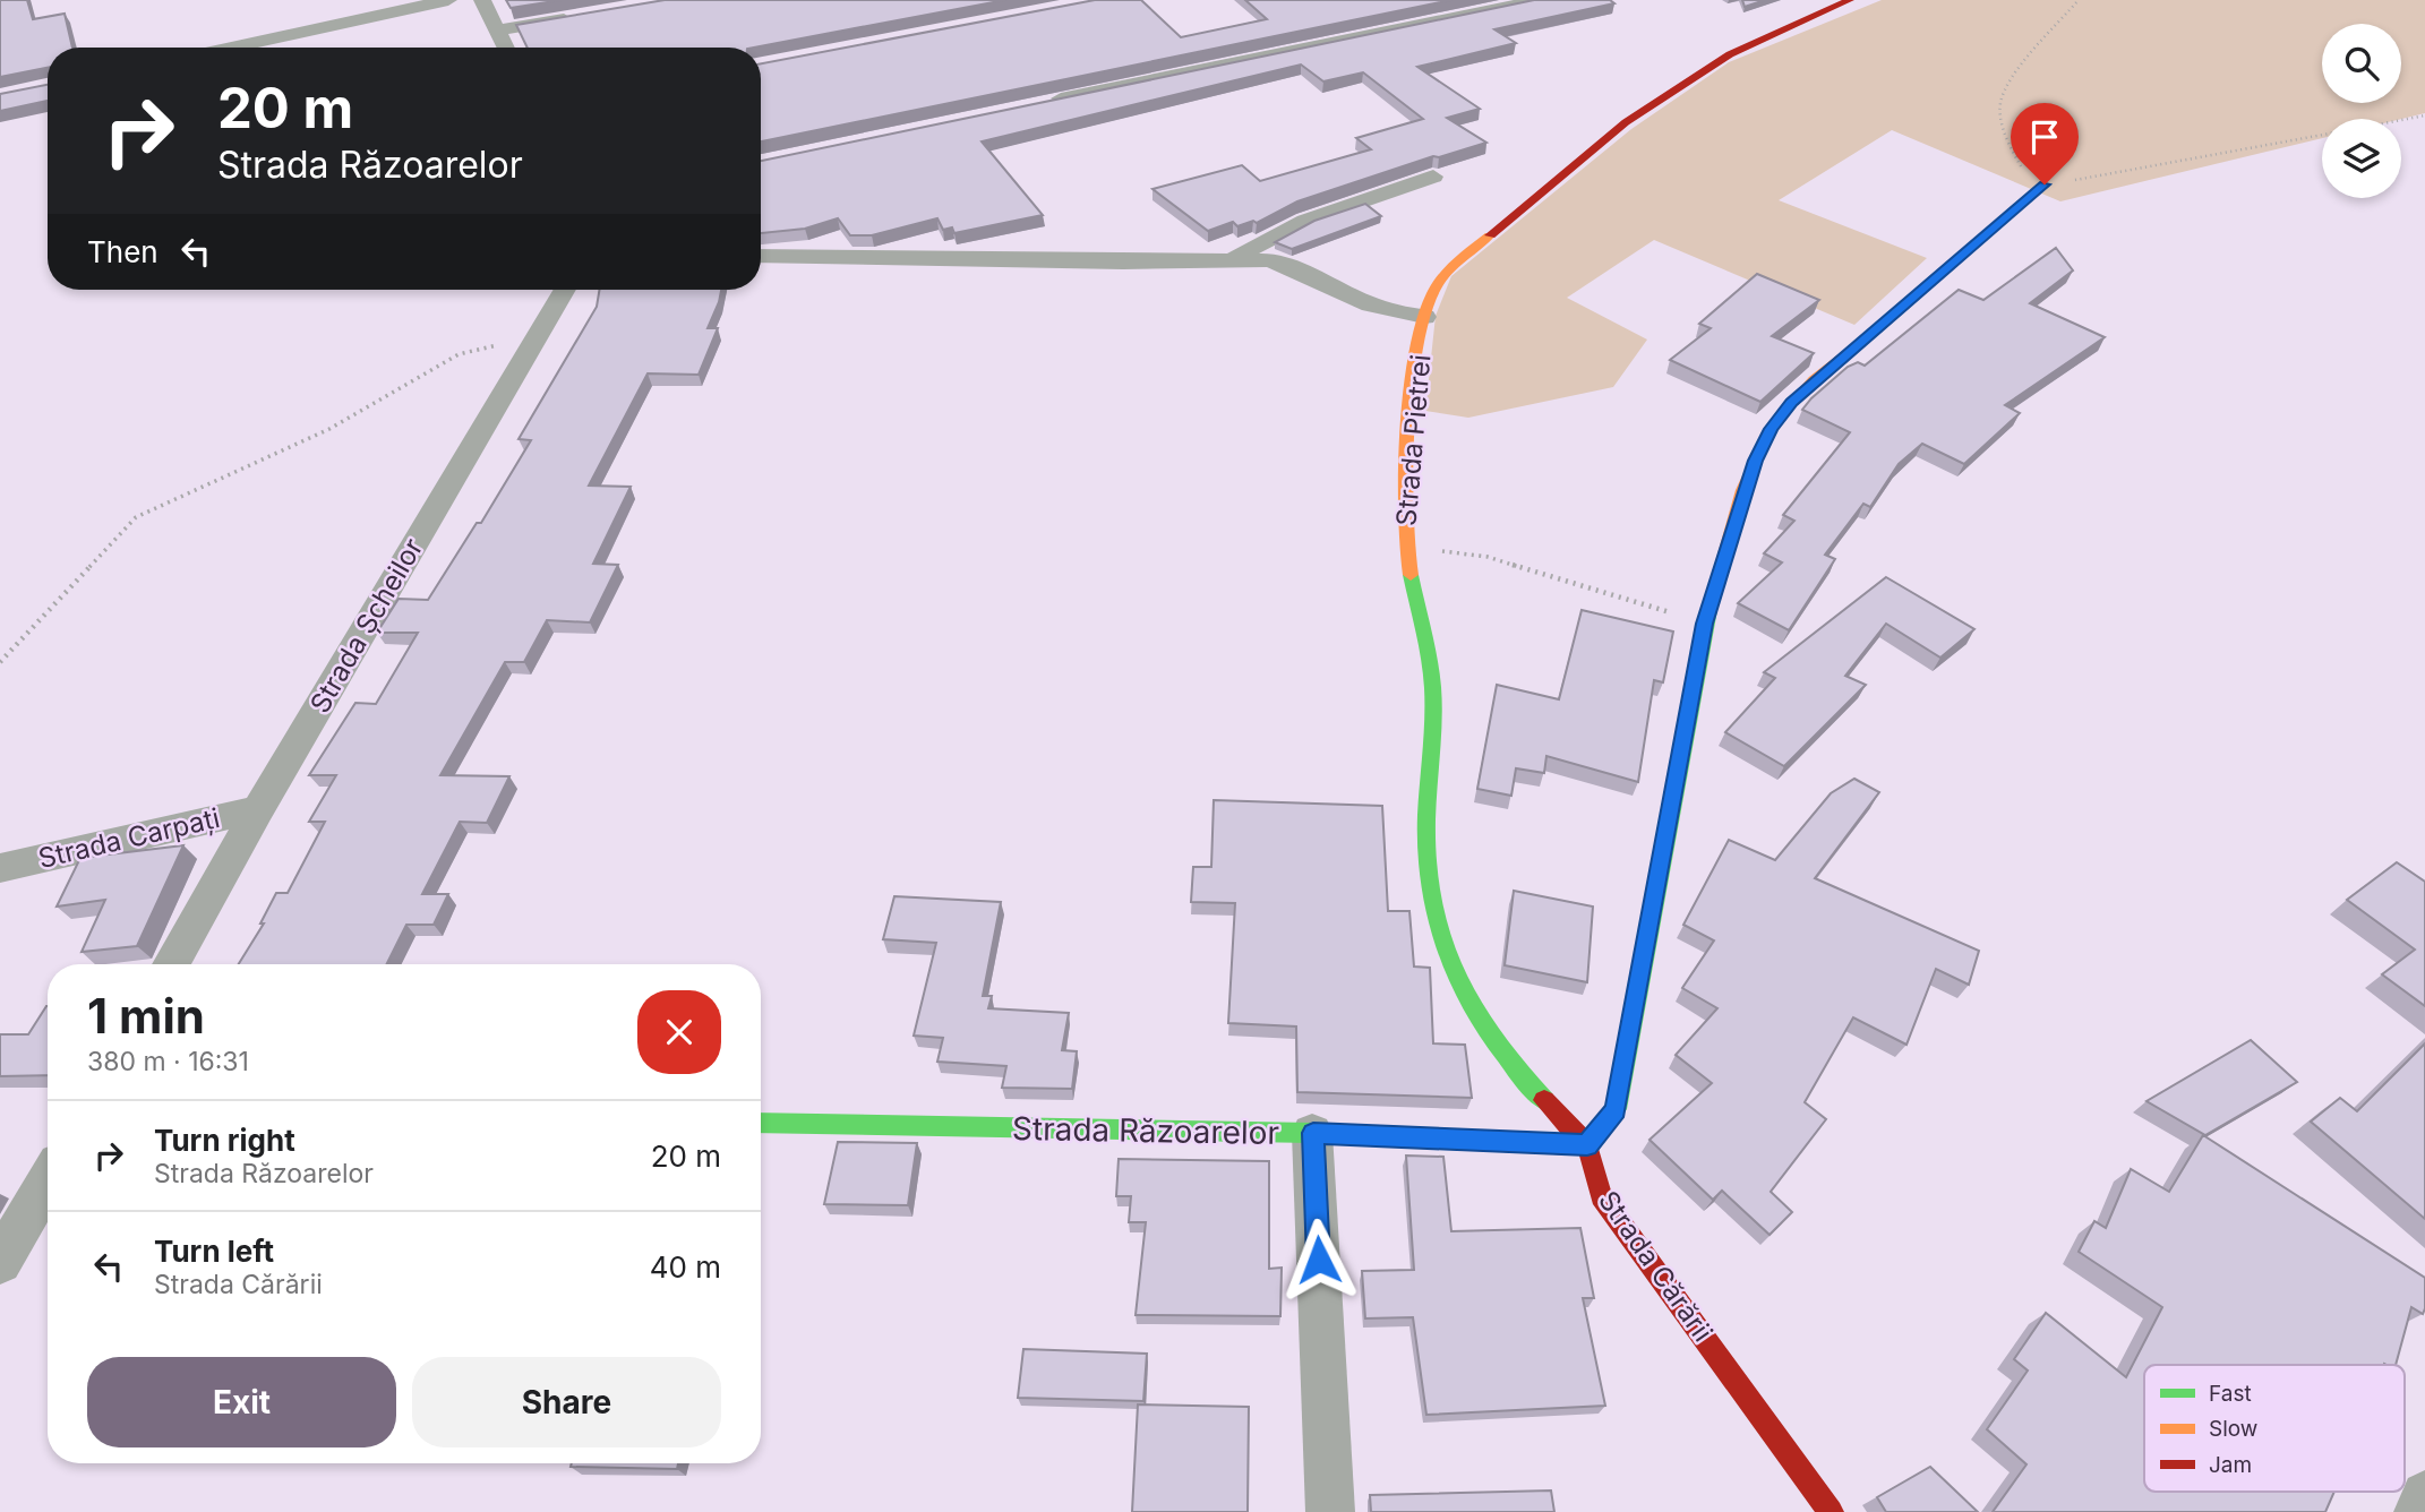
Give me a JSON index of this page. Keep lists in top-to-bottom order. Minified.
{"streets":{"street":["Strada Pietrei","Strada Șcheilor","Strada Carpați","Strada Răzoarelor","Strada Cărării"]},"crossings":[["Strada Pietrei","Strada Răzoarelor"],["Strada Pietrei","Strada Cărării"],["Strada Șcheilor","Strada Carpați"],["Strada Răzoarelor","Strada Cărării"]],"legend":["Fast","Slow","Jam"],"page":{"turn":["20 m","Strada Răzoarelor"],"then":"Then","heading":["1 min","380 m · 16:31"],"list":[{"name":"Turn right","note":"Strada Răzoarelor","value":"20 m"},{"name":"Turn left","note":"Strada Cărării","value":"40 m"}],"buttons":["Exit","Share"]}}
